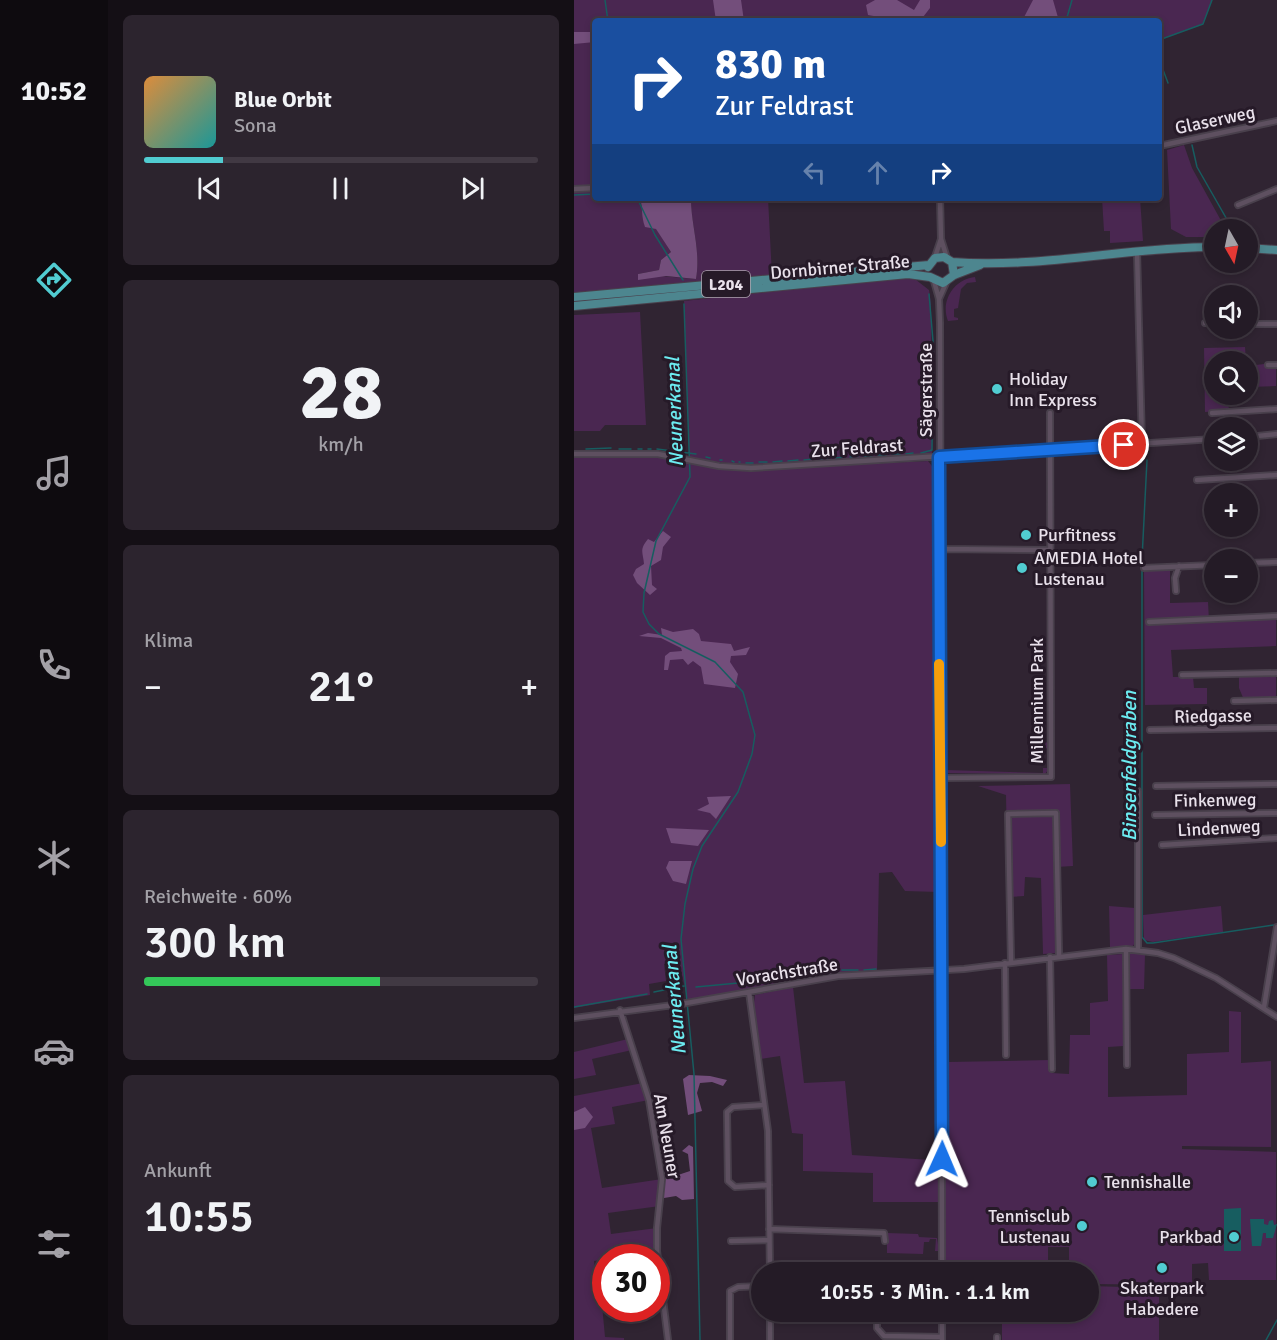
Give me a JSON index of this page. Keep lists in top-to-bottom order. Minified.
{"streets":{"main road":["Dornbirner Straße","L204"],"street":["Glaserweg","Sägerstraße","Zur Feldrast","Millennium Park","Riedgasse","Finkenweg","Lindenweg","Vorachstraße","Am Neuner"]},"crossings":[["Dornbirner Straße","Sägerstraße"],["Sägerstraße","Zur Feldrast"],["Sägerstraße","Millennium Park"],["Sägerstraße","Vorachstraße"],["Zur Feldrast","Millennium Park"],["Vorachstraße","Am Neuner"]],"water":["Neunerkanal","Binsenfeldgraben"],"places":["Holiday Inn Express","Purfitness","AMEDIA Hotel Lustenau","Tennishalle","Tennisclub Lustenau","Parkbad","Skaterpark Habedere"],"north":"bottom","page":{"tabs":"10:52","turn":["830 m","Zur Feldrast"],"song":["Blue Orbit","Sona"],"map_buttons":["+","−"],"tile":[["28","km/h"],"Klima",["Reichweite · 60%","300 km"],["Ankunft","10:55"]],"heat":["−","21°","+"],"limit":"30","trip":"10:55 · 3 Min. · 1.1 km"}}
